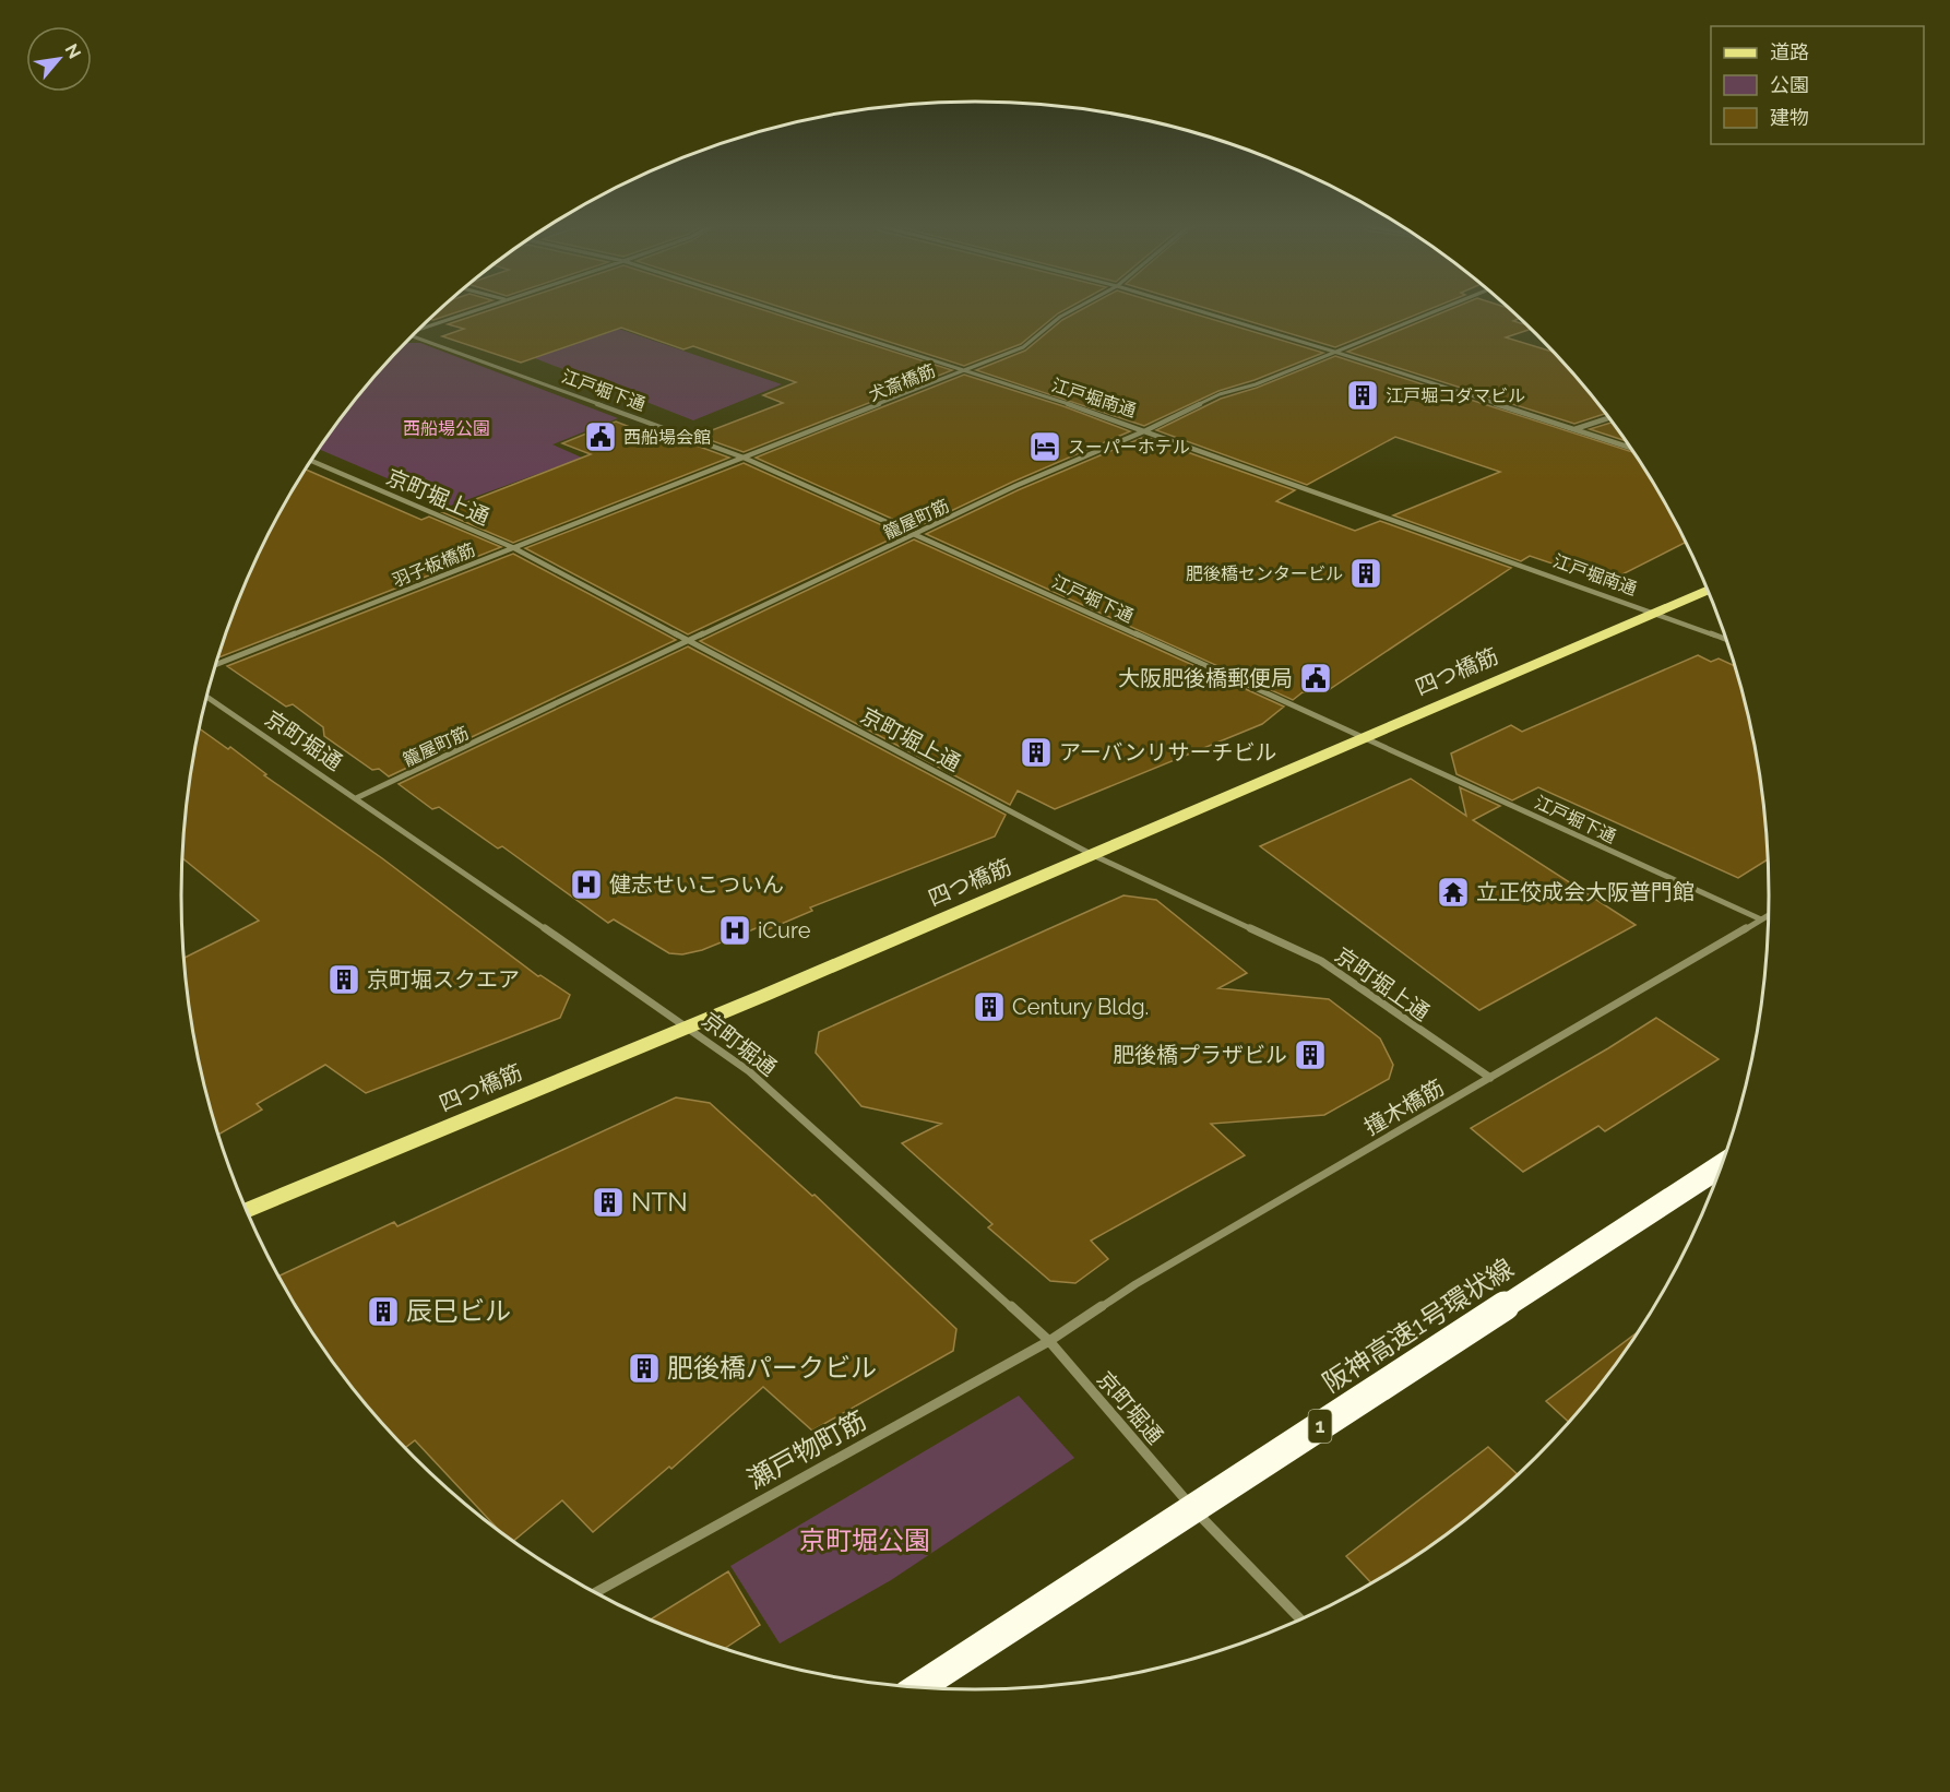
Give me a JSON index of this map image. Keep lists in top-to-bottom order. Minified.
{"streets":{"highway":["阪神高速1号環状線","1"],"main road":["四つ橋筋"],"street":["犬斎橋筋","江戸堀下通","江戸堀南通","京町堀上通","籠屋町筋","羽子板橋筋","京町堀通","撞木橋筋","瀬戸物町筋"]},"crossings":[["犬斎橋筋","江戸堀下通"],["犬斎橋筋","江戸堀南通"],["犬斎橋筋","羽子板橋筋"],["江戸堀下通","籠屋町筋"],["江戸堀下通","羽子板橋筋"],["江戸堀下通","四つ橋筋"],["江戸堀下通","撞木橋筋"],["江戸堀南通","籠屋町筋"],["江戸堀南通","四つ橋筋"],["京町堀上通","籠屋町筋"],["京町堀上通","羽子板橋筋"],["京町堀上通","四つ橋筋"],["京町堀上通","撞木橋筋"],["籠屋町筋","京町堀通"],["四つ橋筋","京町堀通"],["京町堀通","撞木橋筋"],["京町堀通","瀬戸物町筋"],["撞木橋筋","瀬戸物町筋"]],"parks":["西船場公園","京町堀公園"],"places":{"building":["江戸堀コダマビル","肥後橋センタービル","アーバンリサーチビル","京町堀スクエア","Century Bldg.","肥後橋プラザビル","NTN","辰巳ビル","肥後橋パークビル"],"public building":["西船場会館","大阪肥後橋郵便局"],"hotel":["スーパーホテル"],"hospital":["健志せいこついん","iCure"],"temple":["立正佼成会大阪普門館"]},"legend":["道路","公園","建物"],"north":"top right"}
